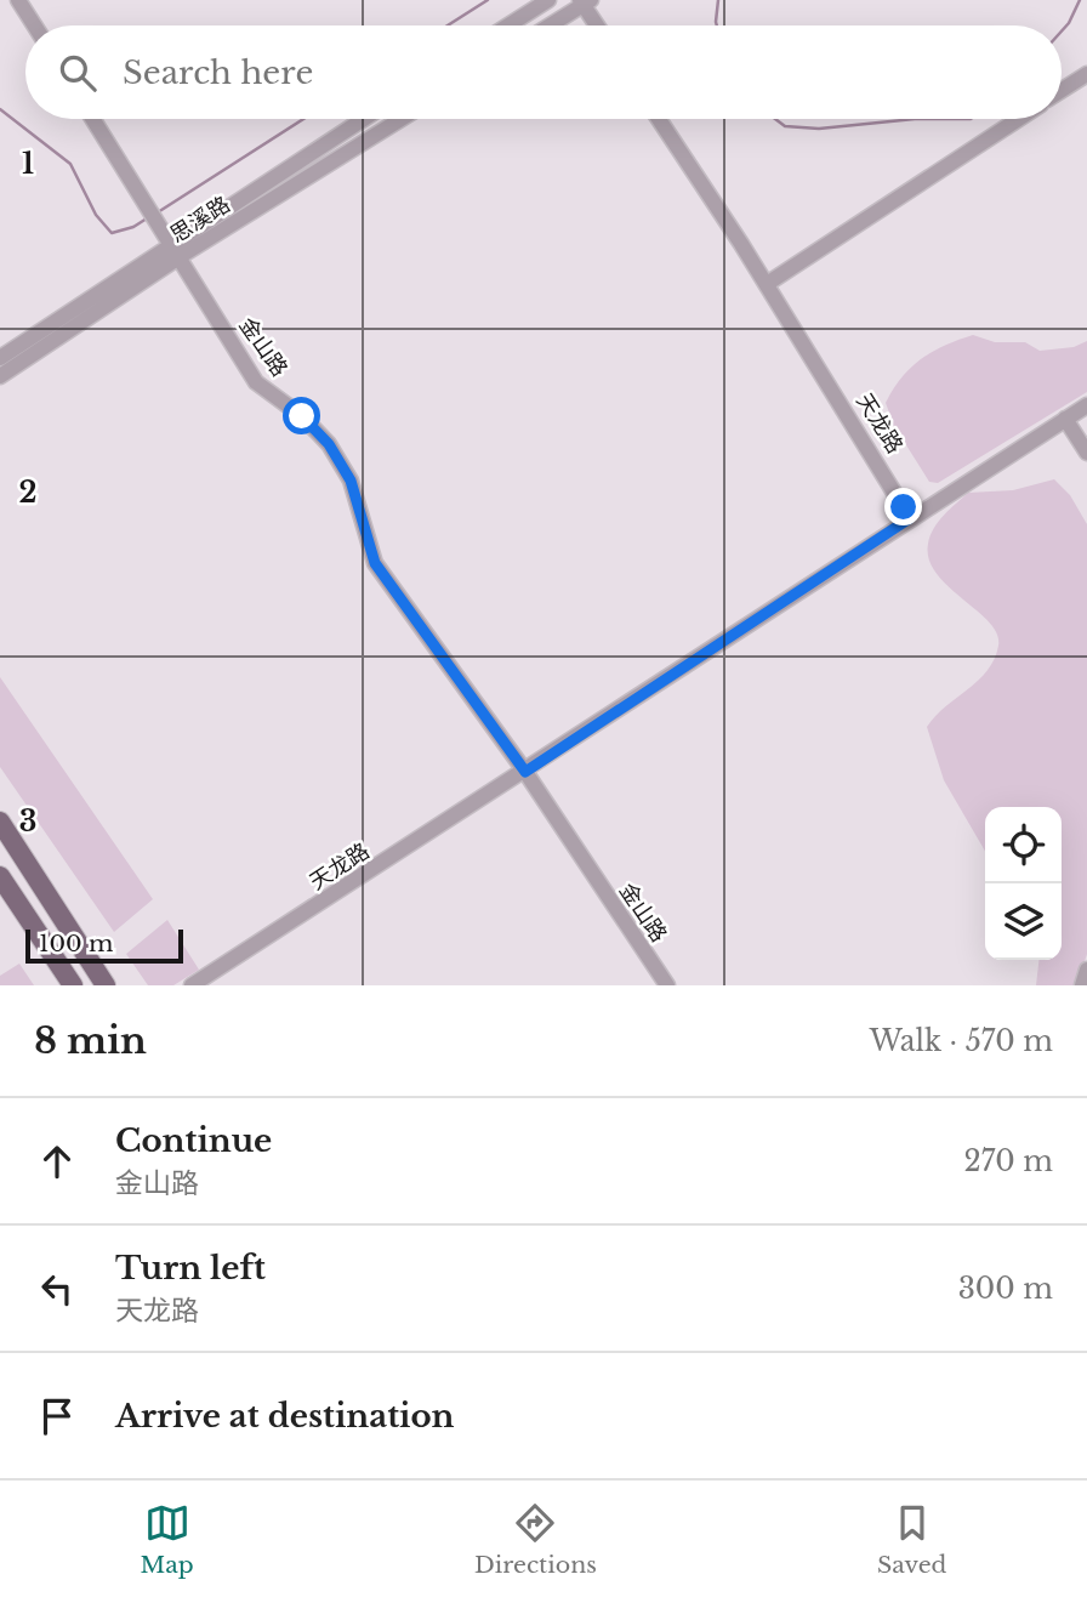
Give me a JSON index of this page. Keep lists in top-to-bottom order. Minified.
{"streets":{"street":["思溪路","金山路","天龙路"]},"crossings":[["思溪路","金山路"],["金山路","天龙路"]],"scale_bar":"100 m","page":{"search":"Search here","scale":"100 m","heading":["8 min","Walk · 570 m"],"list":[["Continue","金山路","270 m"],["Turn left","天龙路","300 m"],"Arrive at destination"],"nav":["Map","Directions","Saved"]},"grid":{"rows":["1","2","3"]}}
